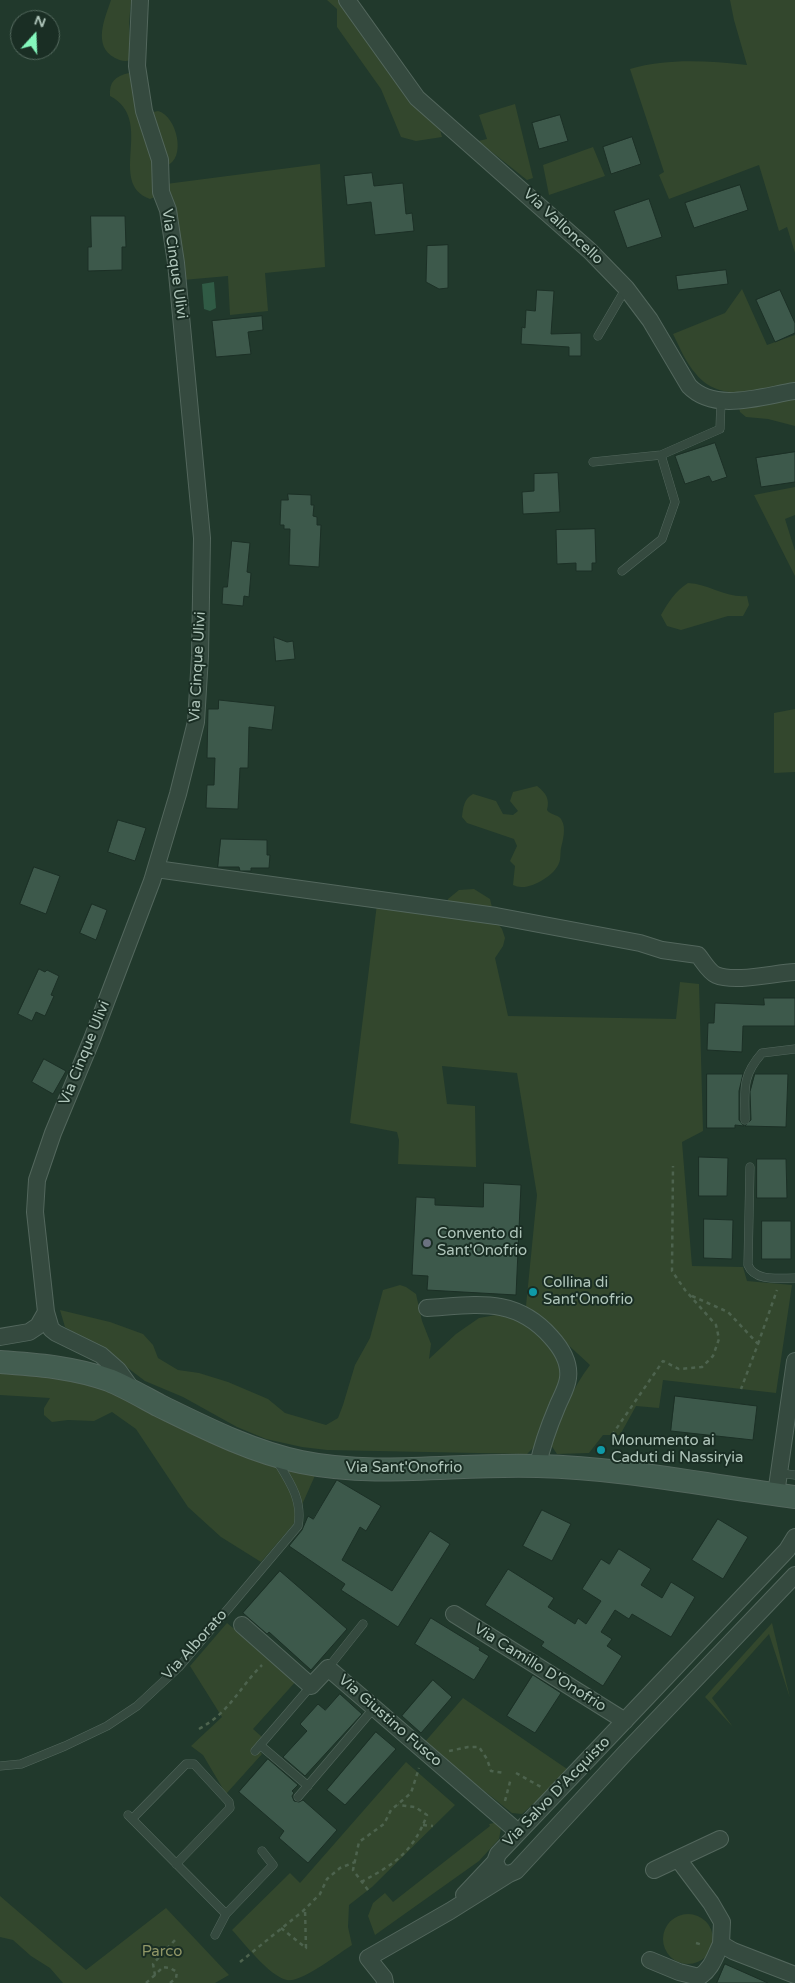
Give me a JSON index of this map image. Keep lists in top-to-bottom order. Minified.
{"streets":{"street":["Via Valloncello","Via Cinque Ulivi","Via Sant'Onofrio","Via Camillo D'Onofrio","Via Giustino Fusco","Via Salvo D'Acquisto"],"lane":["Via Alborato"]},"crossings":[["Via Cinque Ulivi","Via Sant'Onofrio"],["Via Sant'Onofrio","Via Alborato"],["Via Camillo D'Onofrio","Via Salvo D'Acquisto"],["Via Giustino Fusco","Via Salvo D'Acquisto"]],"parks":["Parco"],"places":["Convento di Sant'Onofrio","Collina di Sant'Onofrio","Monumento ai Caduti di Nassiryia"],"north":"top"}
